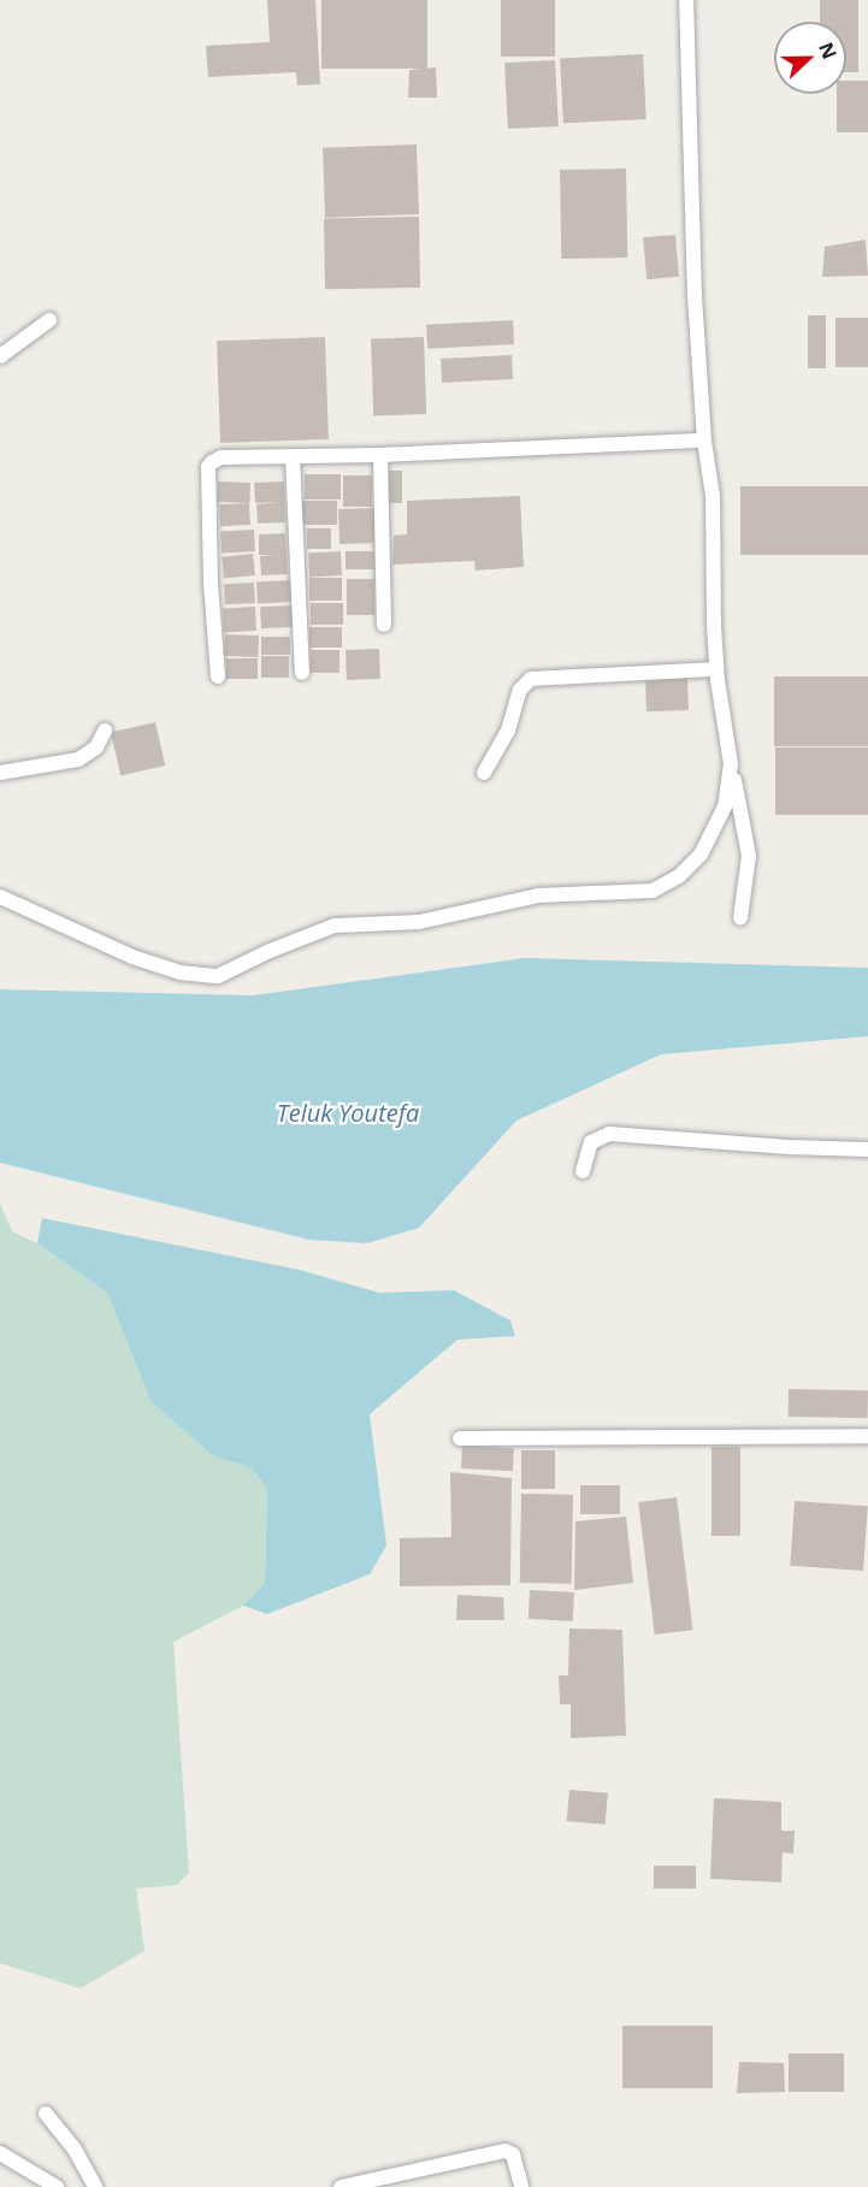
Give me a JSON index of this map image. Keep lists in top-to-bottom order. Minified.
{"water":["Teluk Youtefa"],"north":"right"}
